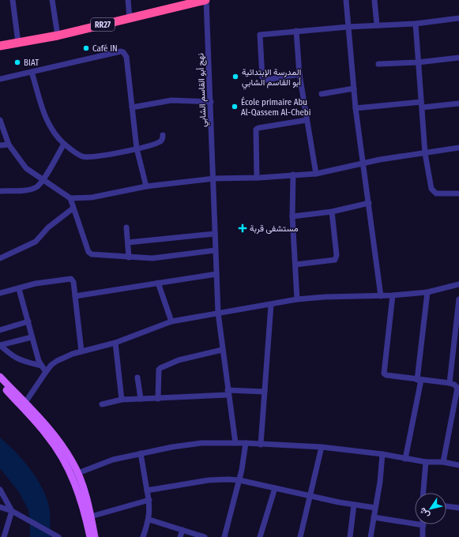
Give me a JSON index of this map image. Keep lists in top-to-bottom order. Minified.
{"streets":{"highway":["RR27"],"street":["نهج أبو القاسم الشابي"]},"crossings":[["RR27","نهج أبو القاسم الشابي"]],"places":{"other":["Café IN","BIAT","المدرسة الإبتدائية أبو القاسم الشابي","École primaire Abu Al-Qassem Al-Chebi"],"health":["مستشفى قربة"]},"north":"bottom left"}
